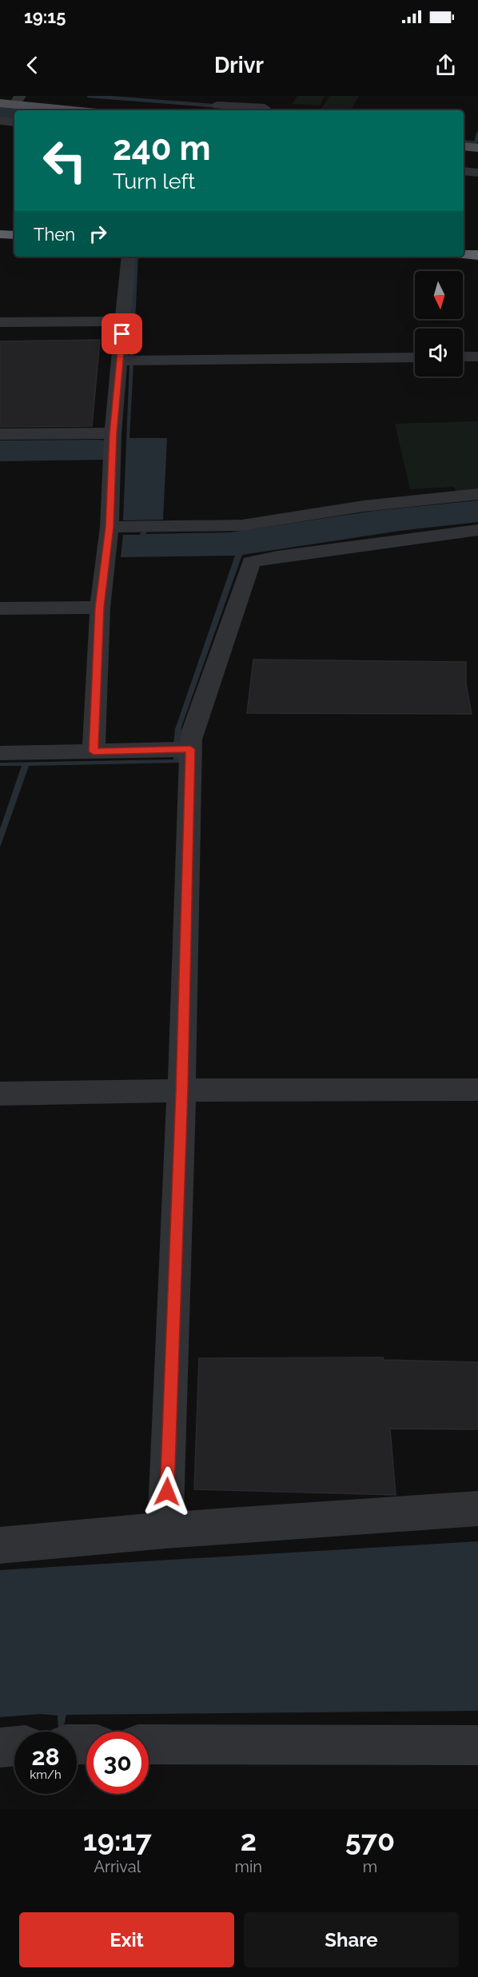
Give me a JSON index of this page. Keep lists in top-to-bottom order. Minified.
{"north":"bottom","page":{"status":"19:15","header":"Drivr","turn":["240 m","Turn left"],"then":"Then","speed":"28 km/h","limit":"30","eta":["19:17","Arrival","2","min","570","m"],"buttons":["Exit","Share"]}}
